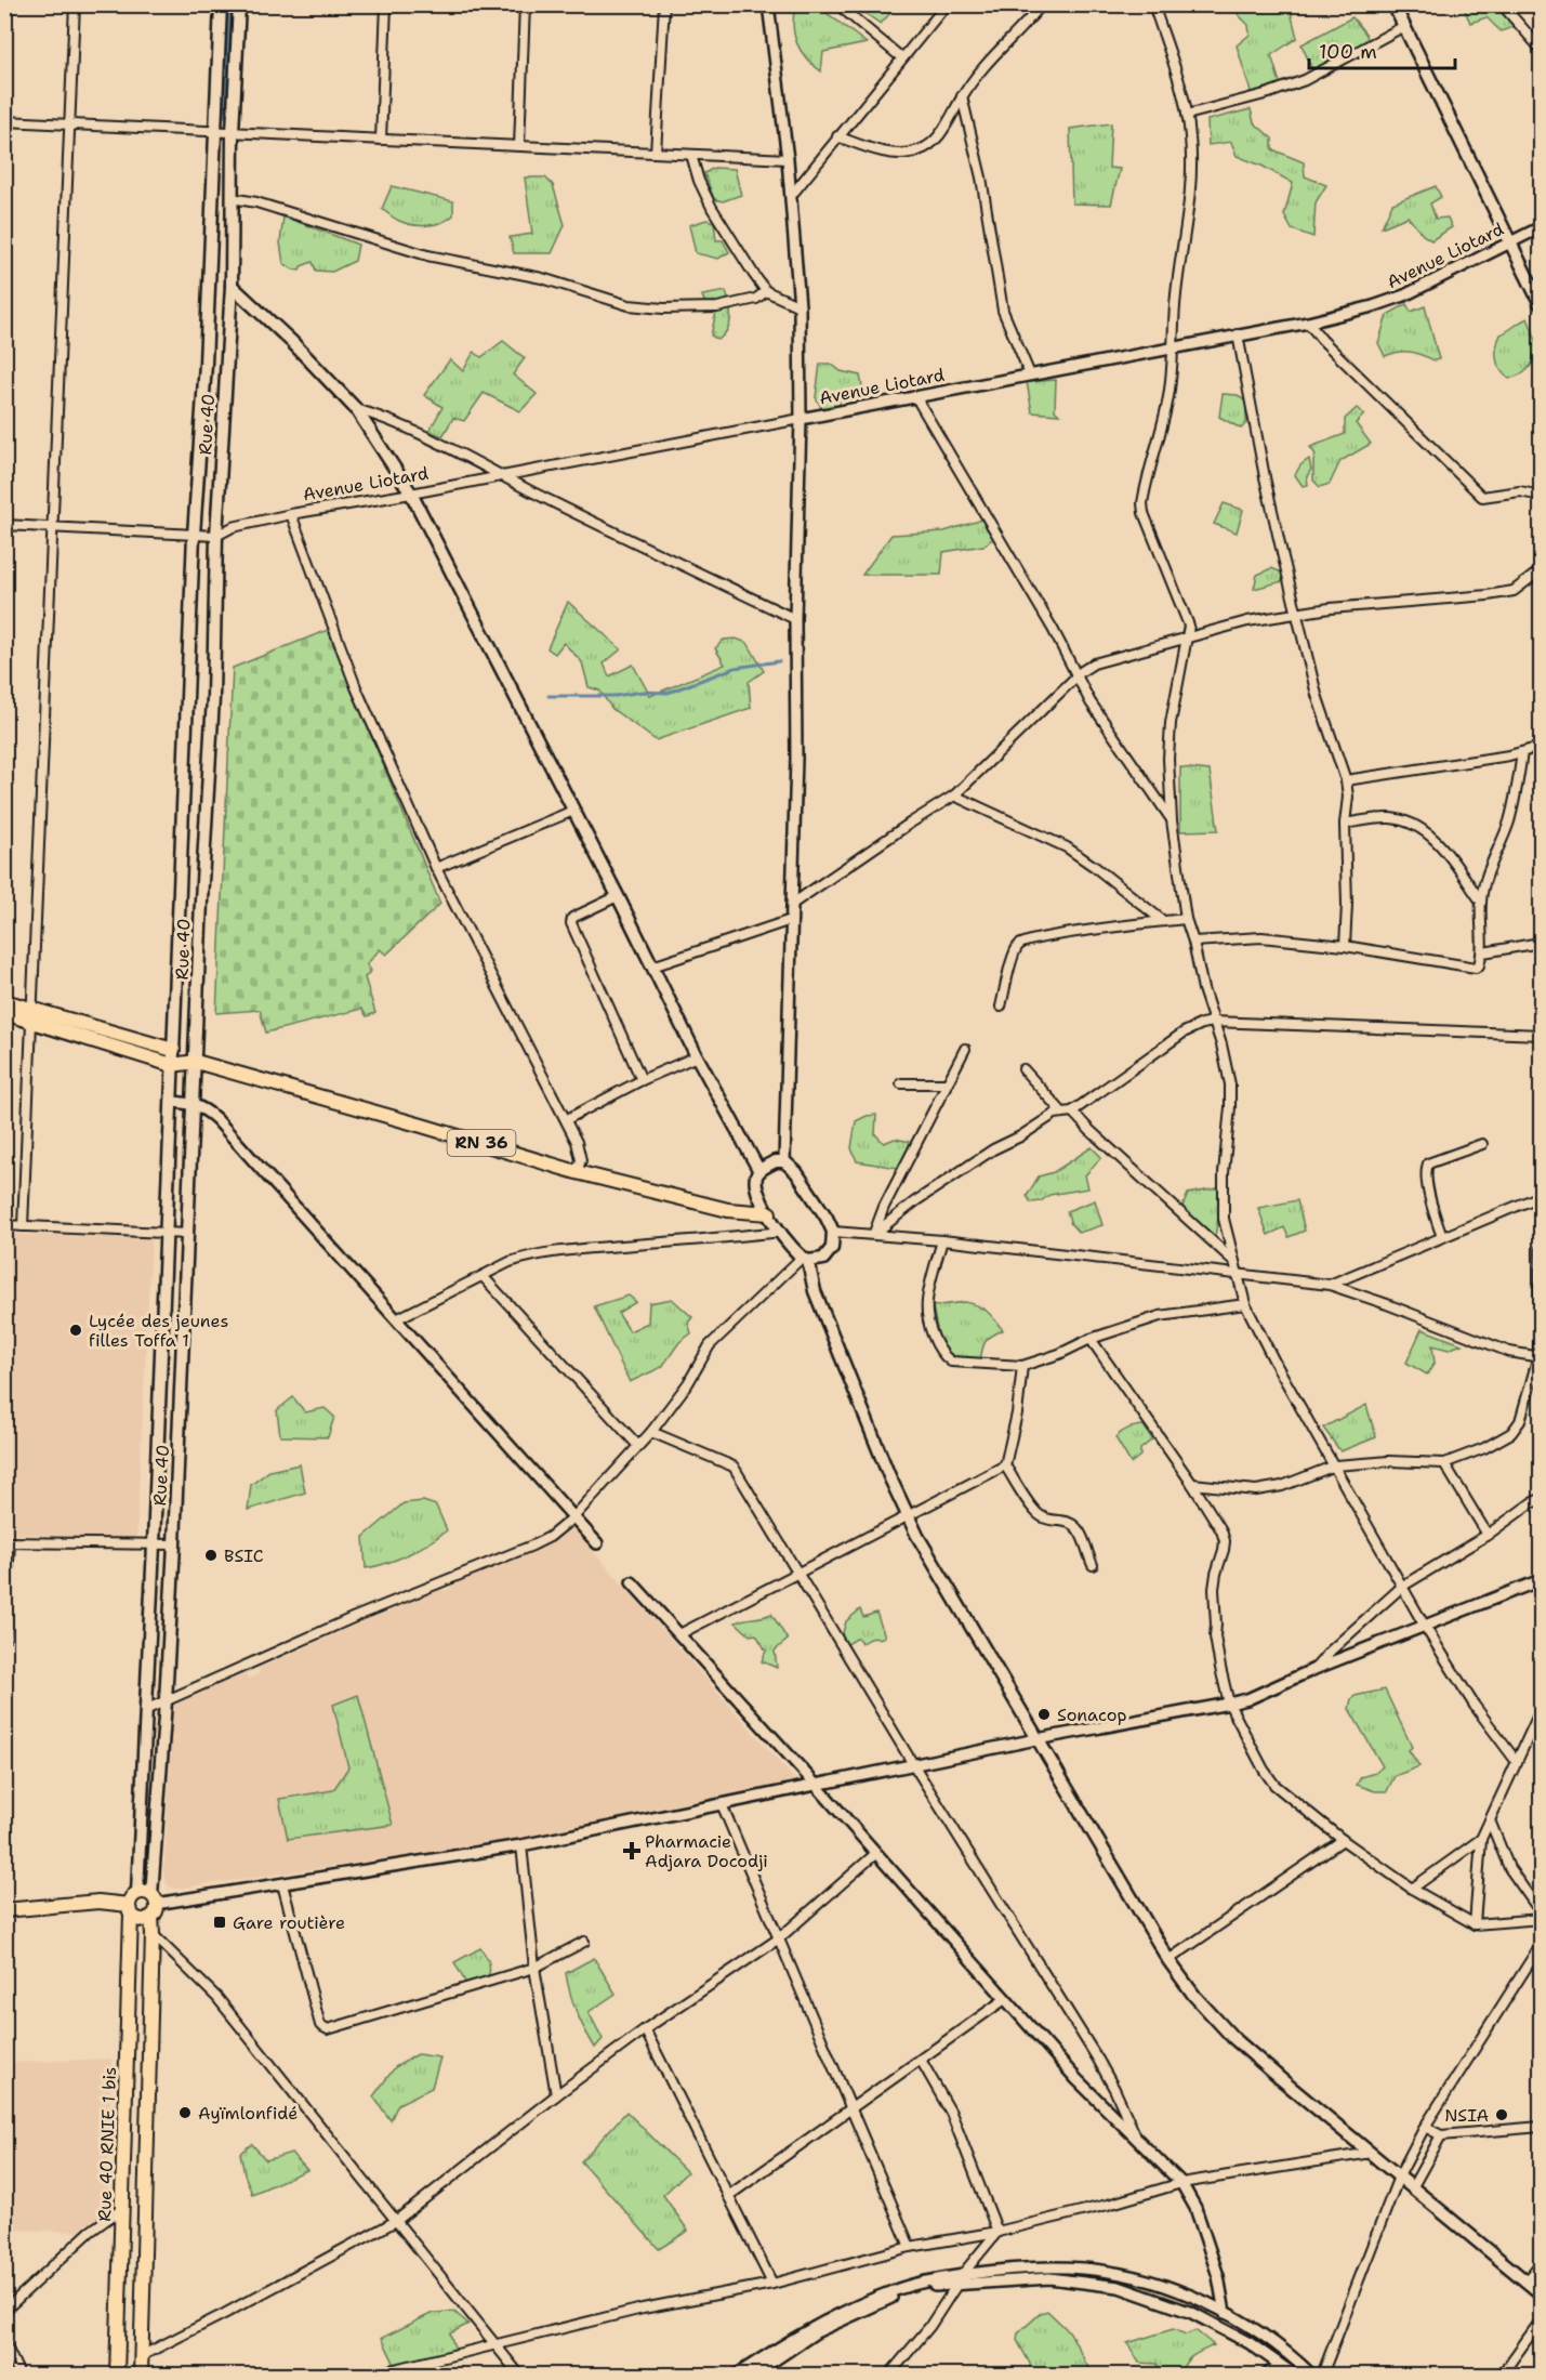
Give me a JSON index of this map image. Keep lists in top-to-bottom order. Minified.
{"streets":{"main road":["Rue 40","RN 36","Rue 40 RNIE 1 bis"],"street":["Avenue Liotard"]},"crossings":[["Avenue Liotard","Rue 40"],["Rue 40","RN 36"]],"places":{"other":["Lycée des jeunes filles Toffa 1","BSIC","Sonacop","Ayïmlonfidé","NSIA"],"health":["Pharmacie Adjara Docodji"],"transit":["Gare routière"]},"scale_bar":"100 m"}
